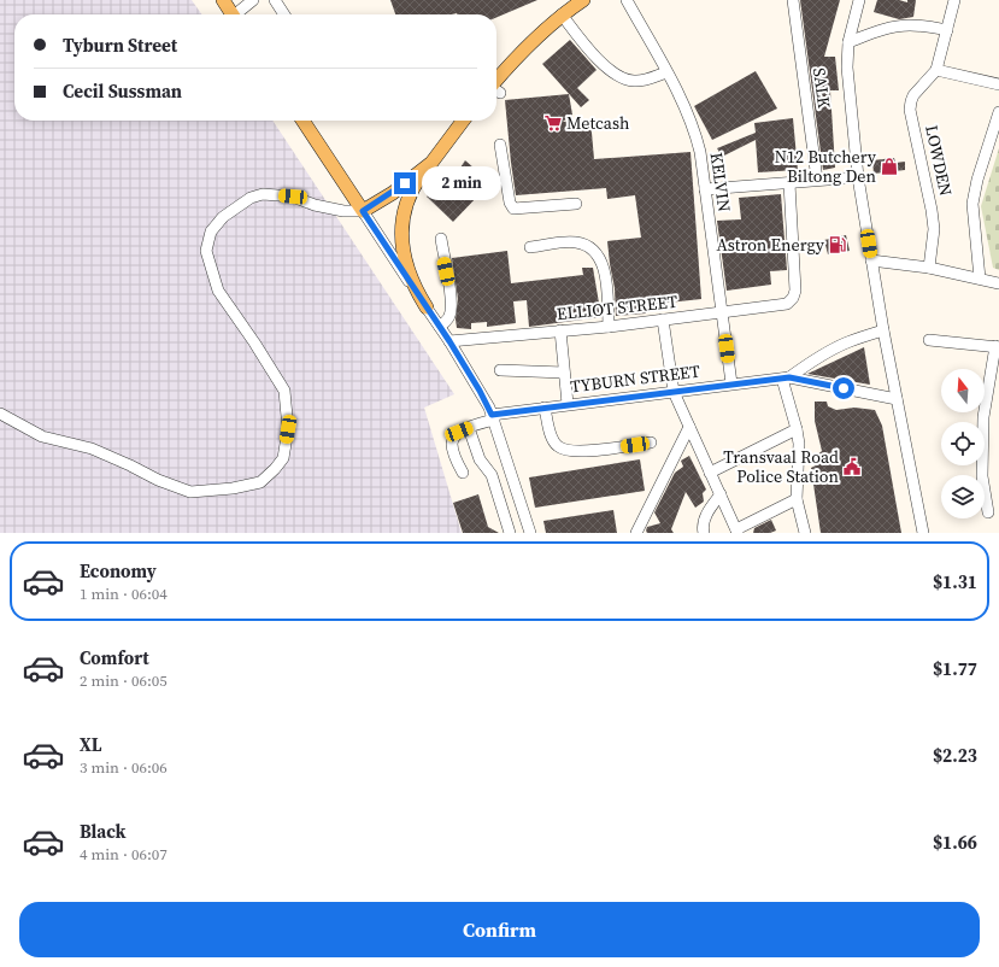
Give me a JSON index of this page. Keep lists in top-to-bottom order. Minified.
{"streets":{"street":["SALK","LOWDEN","KELVIN","ELLIOT STREET","TYBURN STREET"]},"crossings":[["KELVIN","ELLIOT STREET"],["KELVIN","TYBURN STREET"]],"places":{"supermarket":["Metcash"],"shop":["N12 Butchery Biltong Den"],"fuel station":["Astron Energy"],"public building":["Transvaal Road Police Station"]},"north":"top","page":{"banner":["Tyburn Street","Cecil Sussman"],"bubble":"2 min","list":[{"name":"Economy","note":"1 min · 06:04","value":"$1.31"},{"name":"Comfort","note":"2 min · 06:05","value":"$1.77"},{"name":"XL","note":"3 min · 06:06","value":"$2.23"},{"name":"Black","note":"4 min · 06:07","value":"$1.66"}],"buttons":"Confirm"}}
